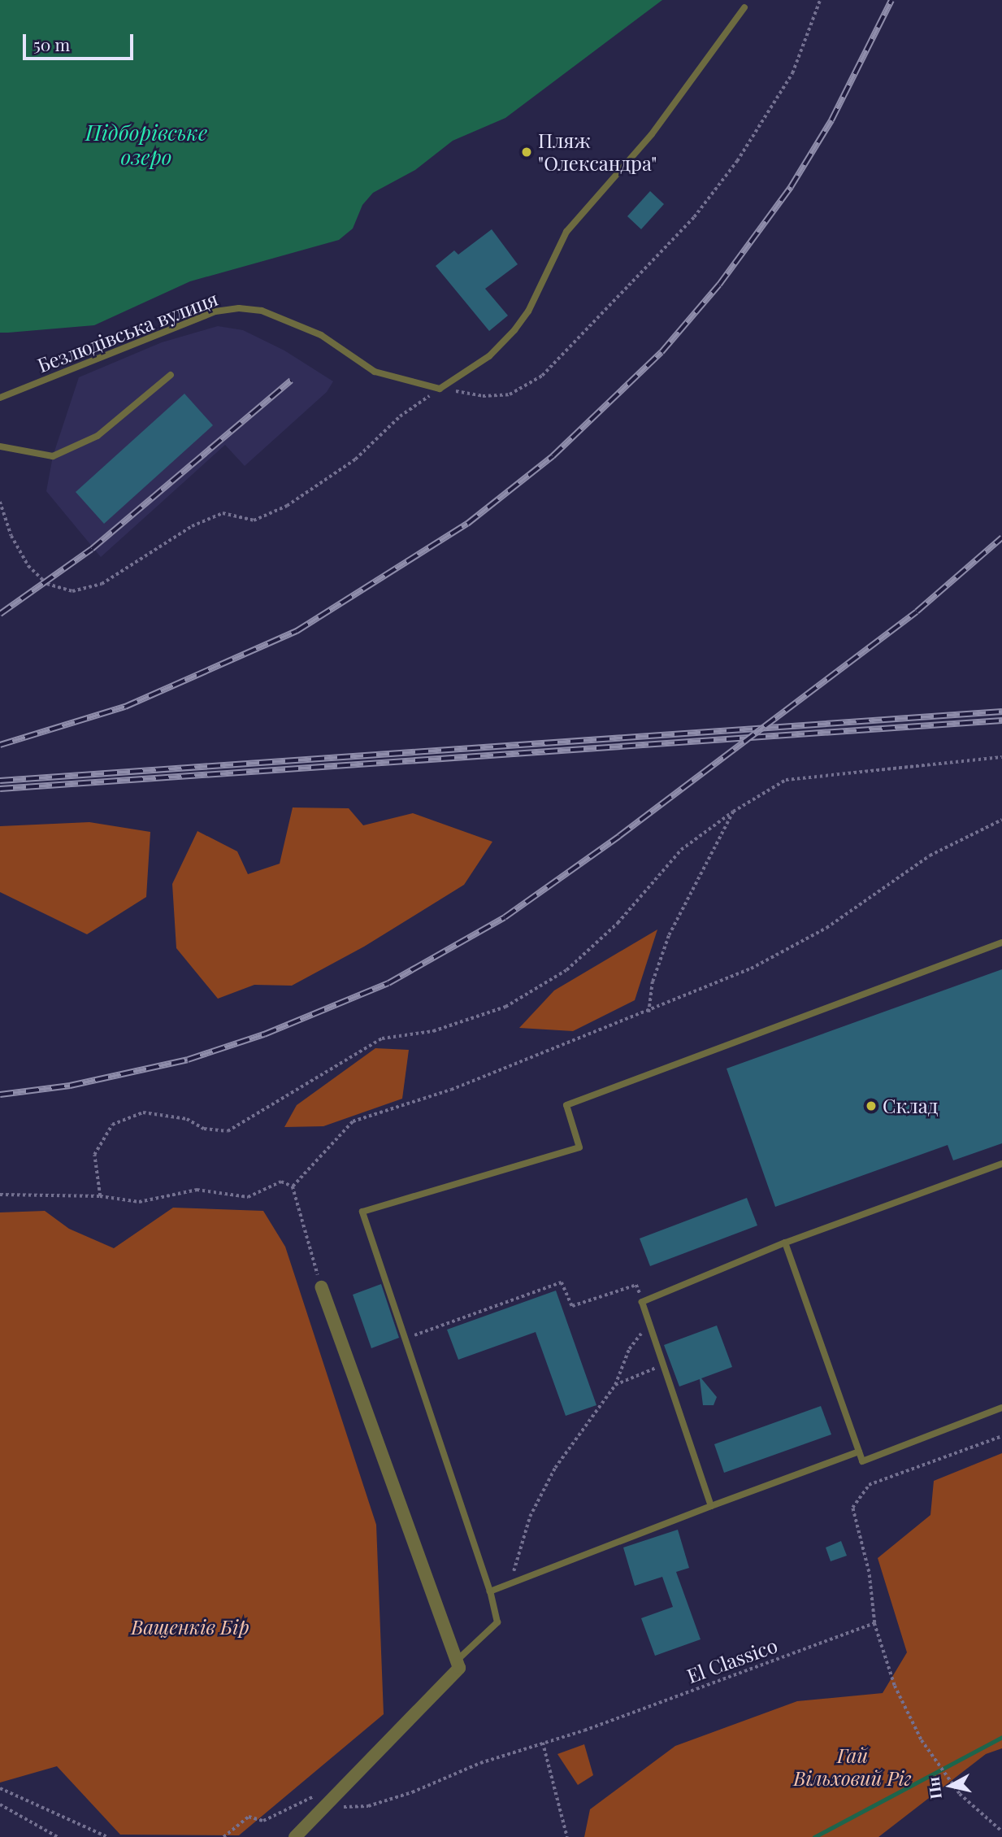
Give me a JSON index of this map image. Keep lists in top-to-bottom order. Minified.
{"streets":{"lane":["Безлюдівська вулиця"],"path":["El Classico"]},"water":["Підборівське озеро"],"parks":["Ващенків Бір","Гай Вільховий Ріг"],"places":["Пляж \"Олександра\"","Склад"],"scale_bar":"50 m","north":"left"}
